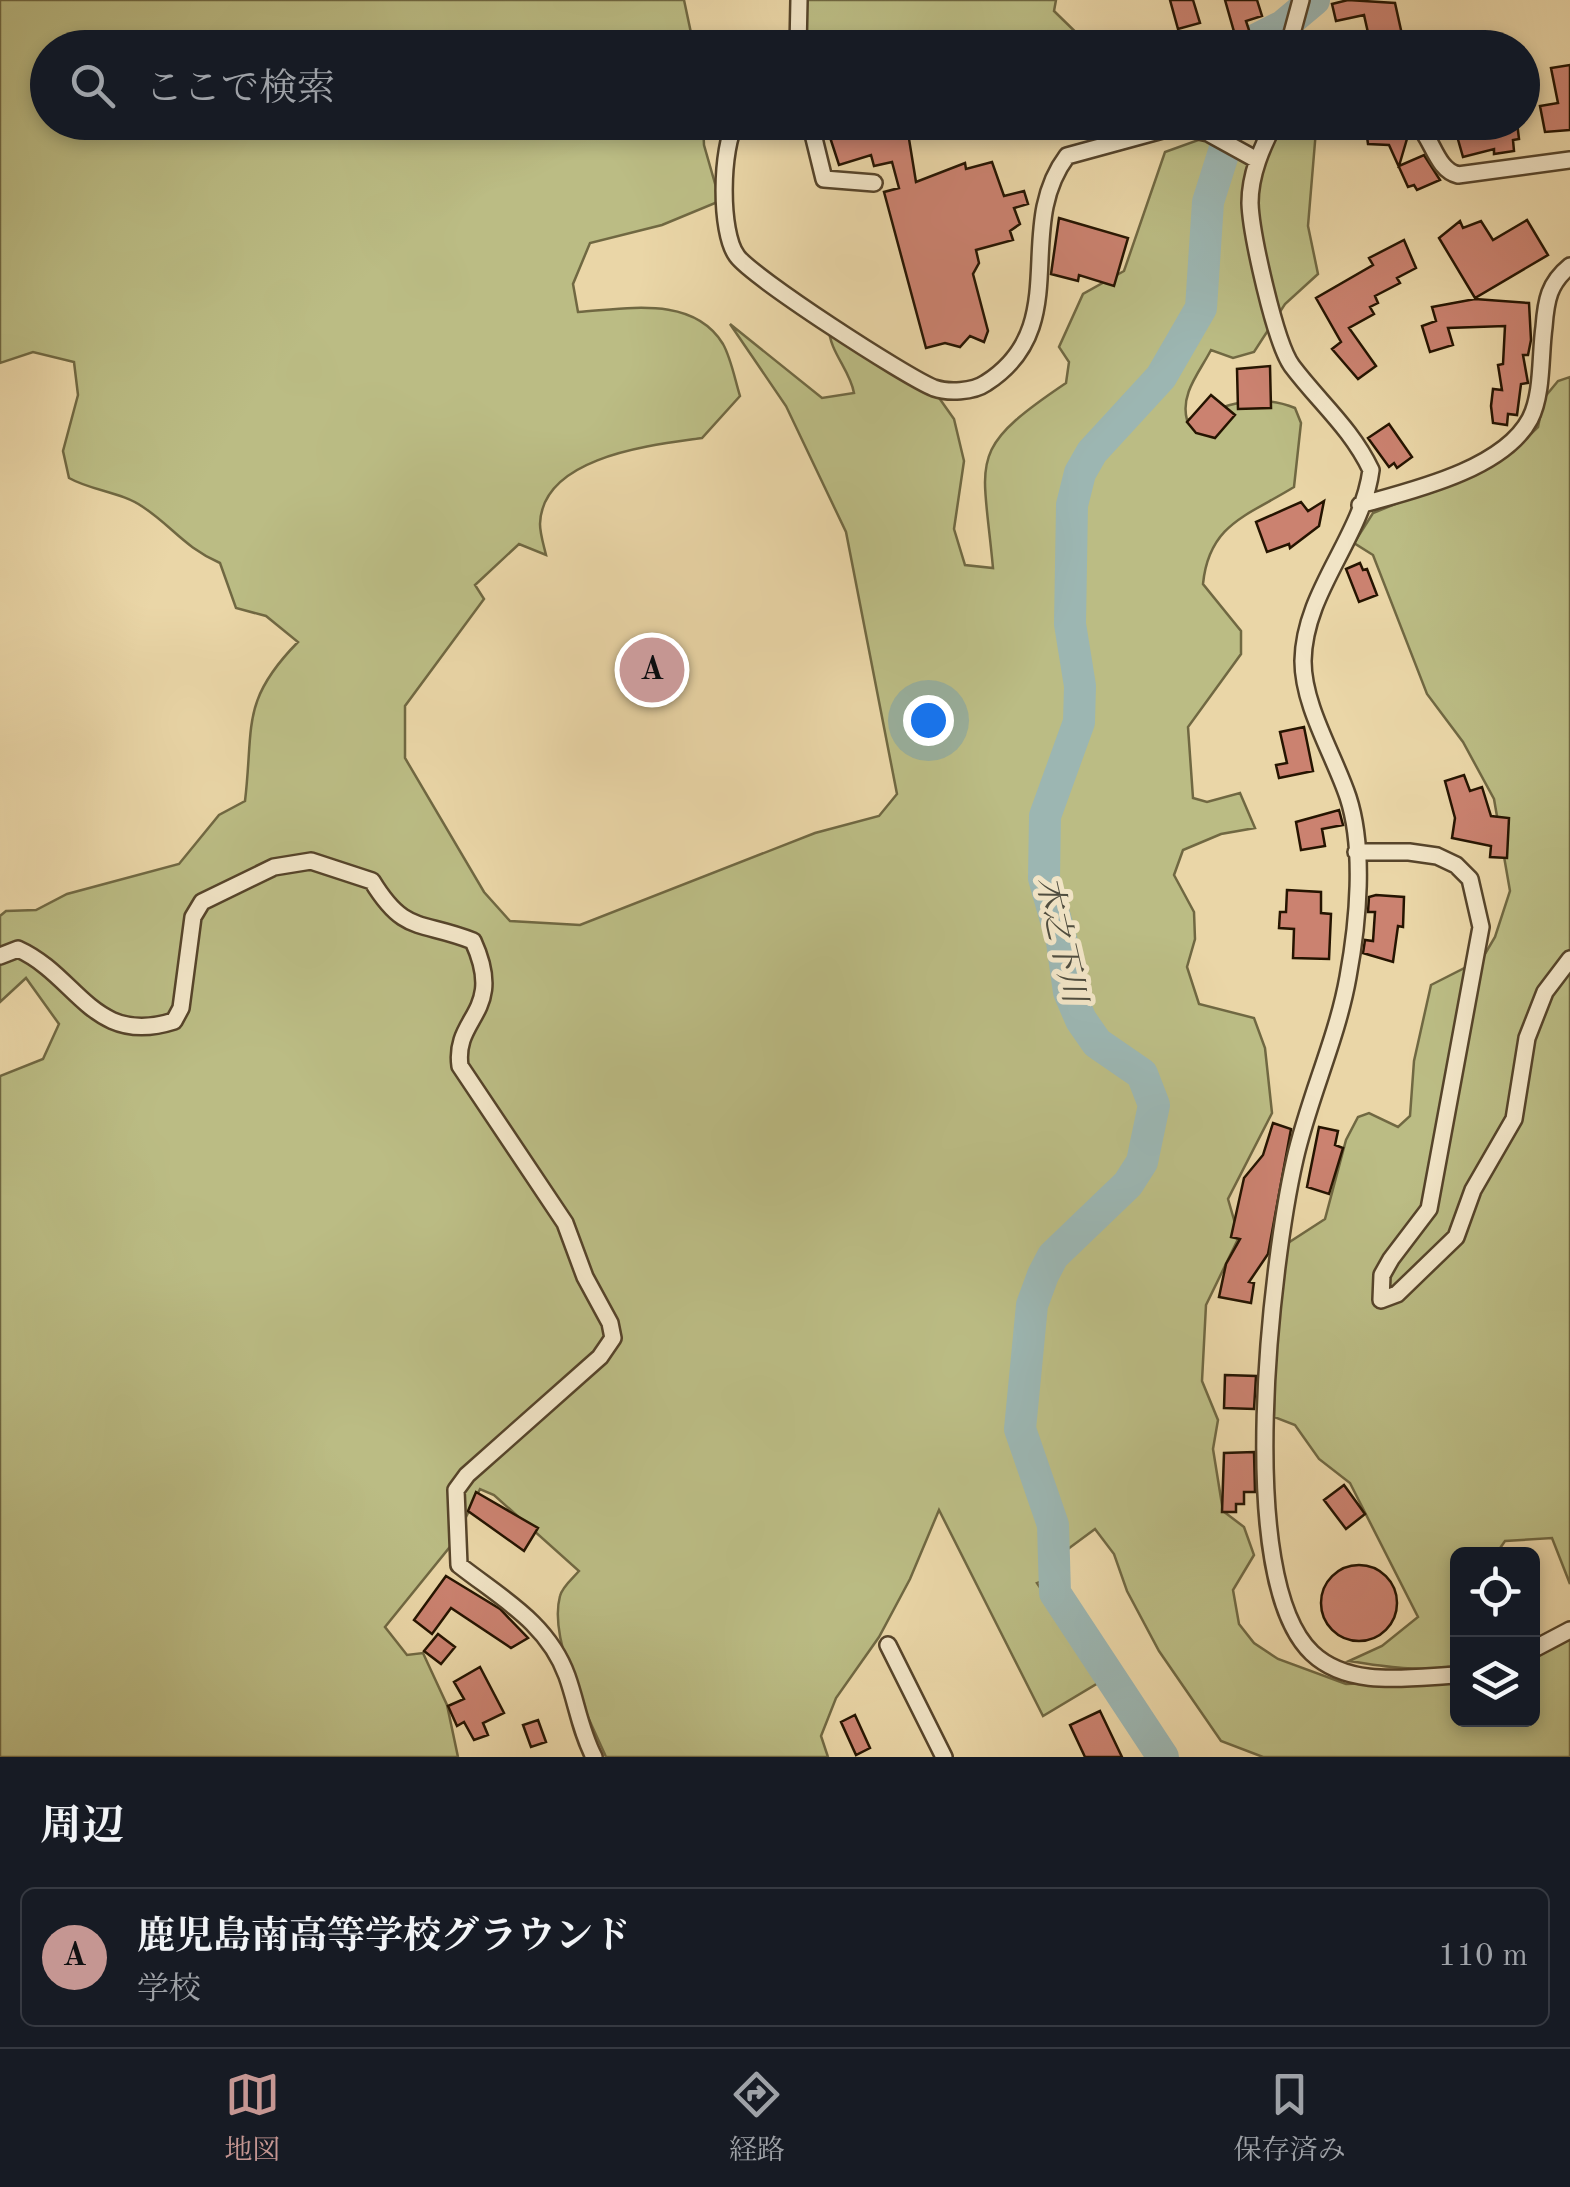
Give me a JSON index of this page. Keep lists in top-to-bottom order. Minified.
{"water":["木之下川"],"page":{"search":"ここで検索","pins":"A","heading":"周辺","list":[{"mark":"A","name":"鹿児島南高等学校グラウンド","note":"学校","value":"110 m"}],"nav":["地図","経路","保存済み"]}}
